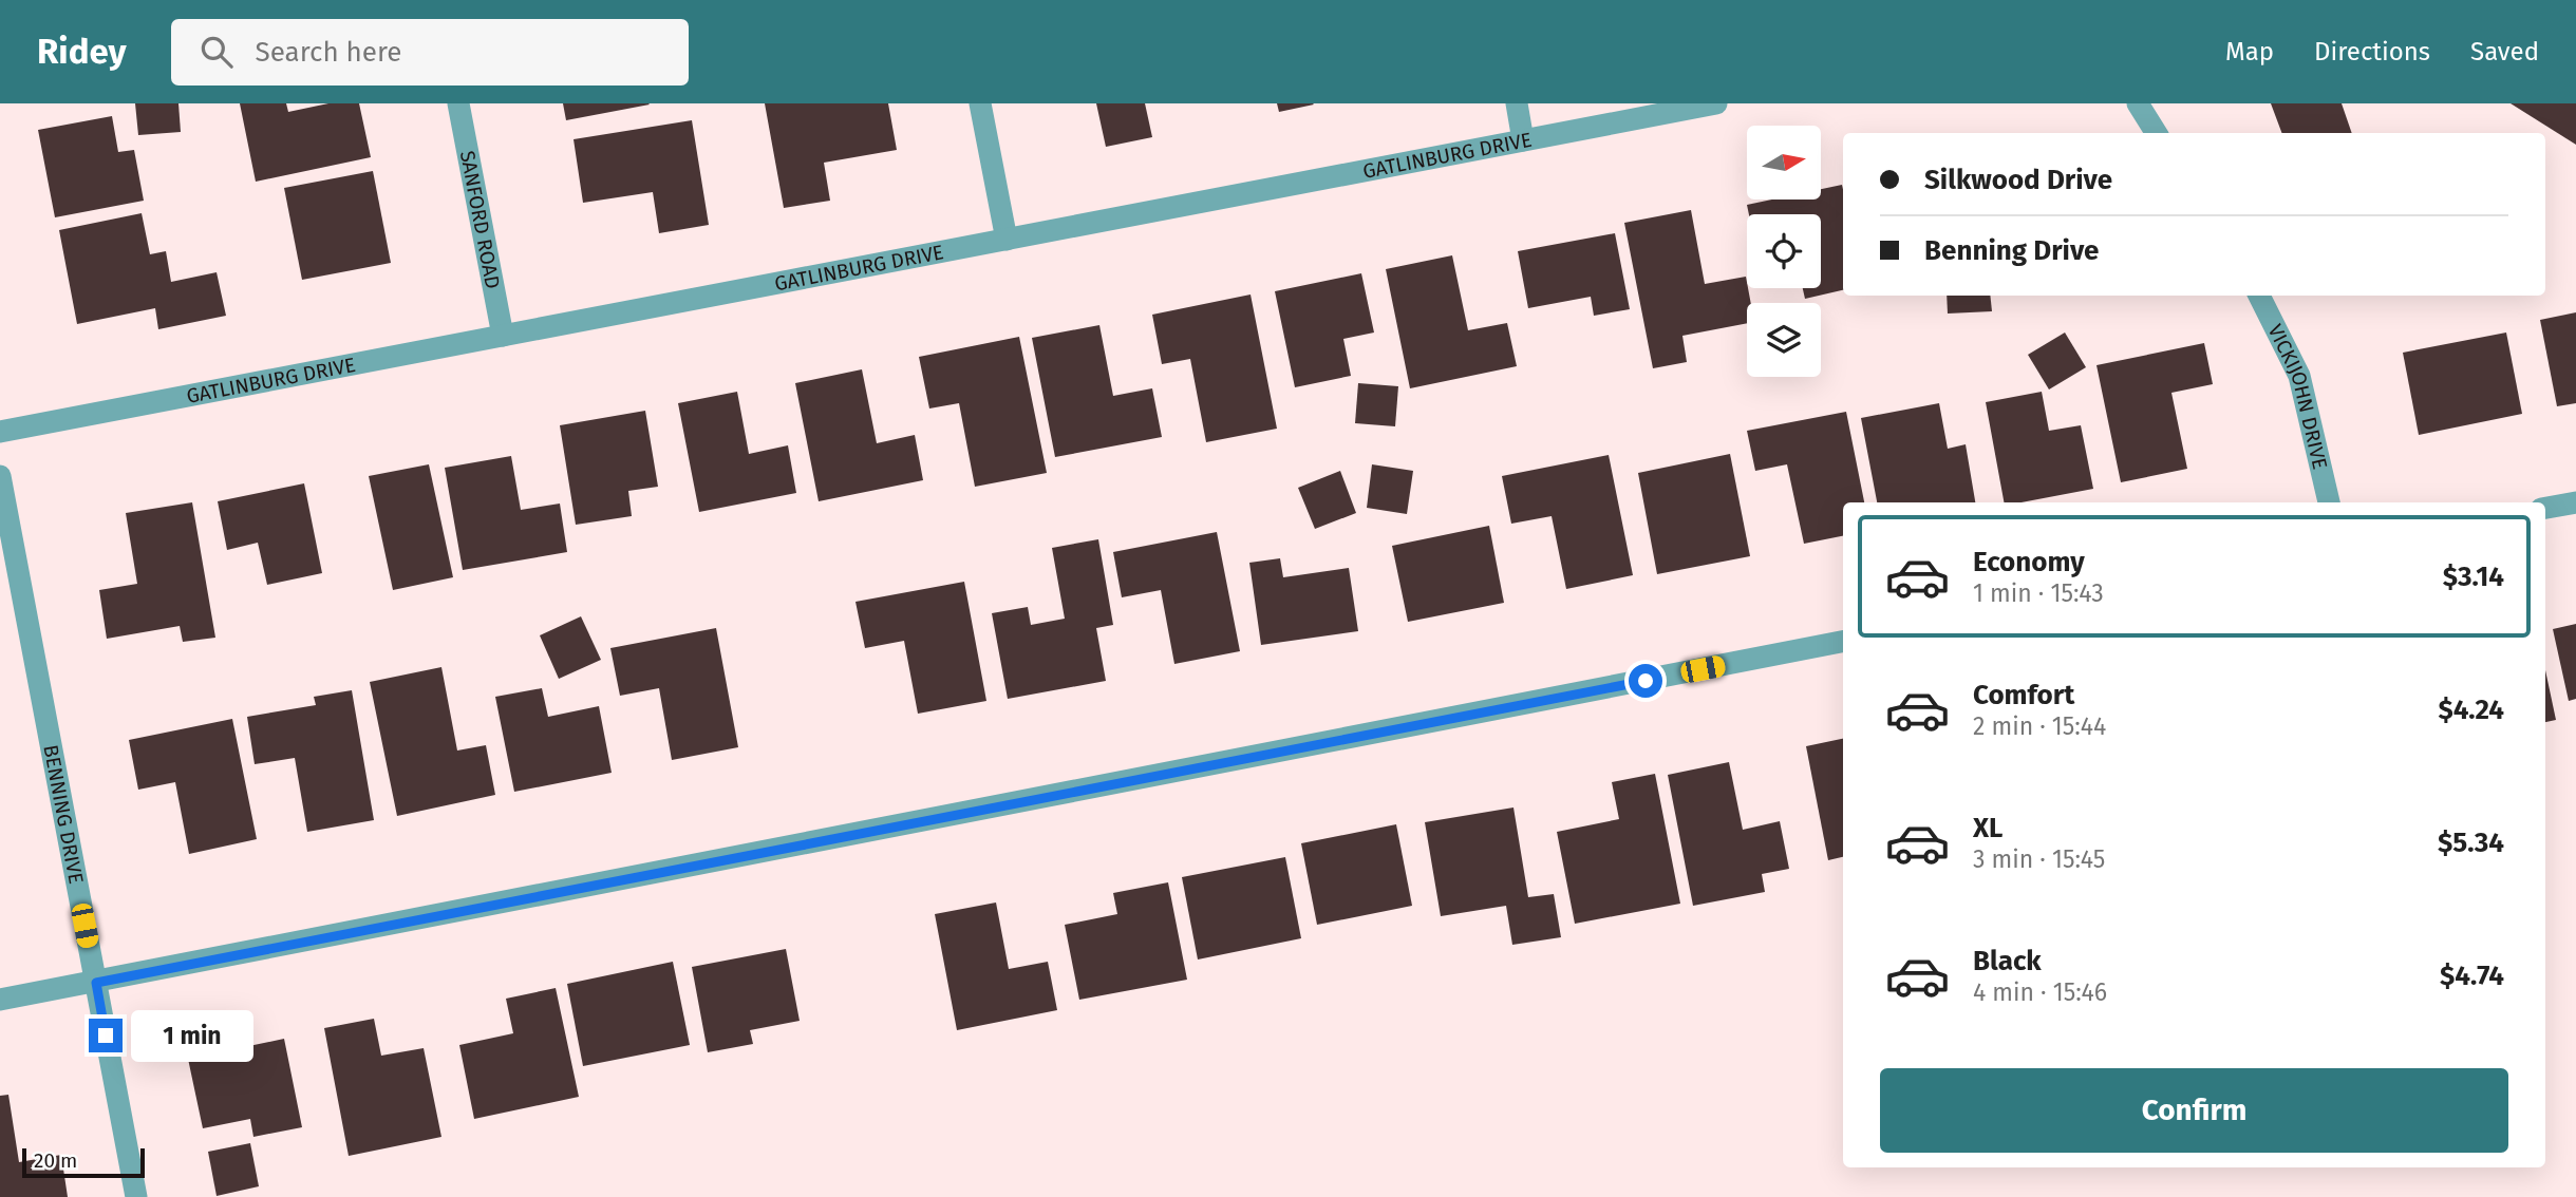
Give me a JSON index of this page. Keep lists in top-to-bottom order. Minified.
{"streets":{"street":["GATLINBURG DRIVE","SANFORD ROAD","VICKIJOHN DRIVE","BENNING DRIVE"]},"crossings":[["GATLINBURG DRIVE","SANFORD ROAD"]],"scale_bar":"20 m","north":"right","page":{"header":"Ridey","search":"Search here","nav":["Map","Directions","Saved"],"banner":["Silkwood Drive","Benning Drive"],"list":[{"name":"Economy","note":"1 min · 15:43","value":"$3.14"},{"name":"Comfort","note":"2 min · 15:44","value":"$4.24"},{"name":"XL","note":"3 min · 15:45","value":"$5.34"},{"name":"Black","note":"4 min · 15:46","value":"$4.74"}],"bubble":"1 min","buttons":"Confirm","scale":"20 m"}}
